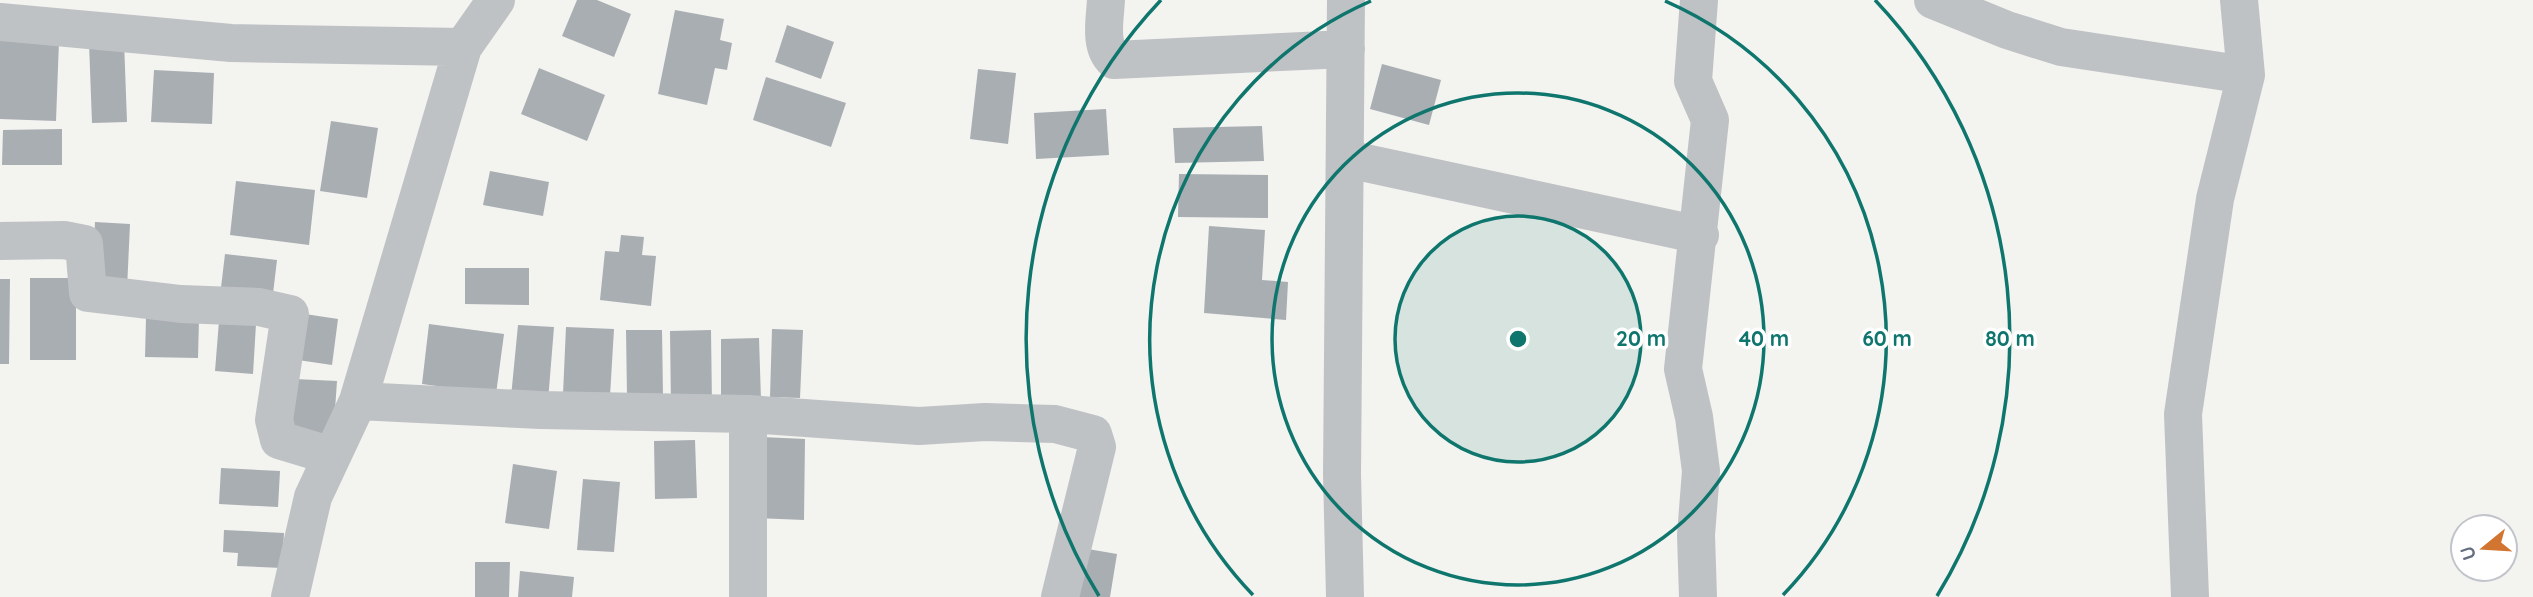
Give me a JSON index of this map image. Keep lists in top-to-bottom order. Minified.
{"north":"left","rings":["20 m","40 m","60 m","80 m"]}
